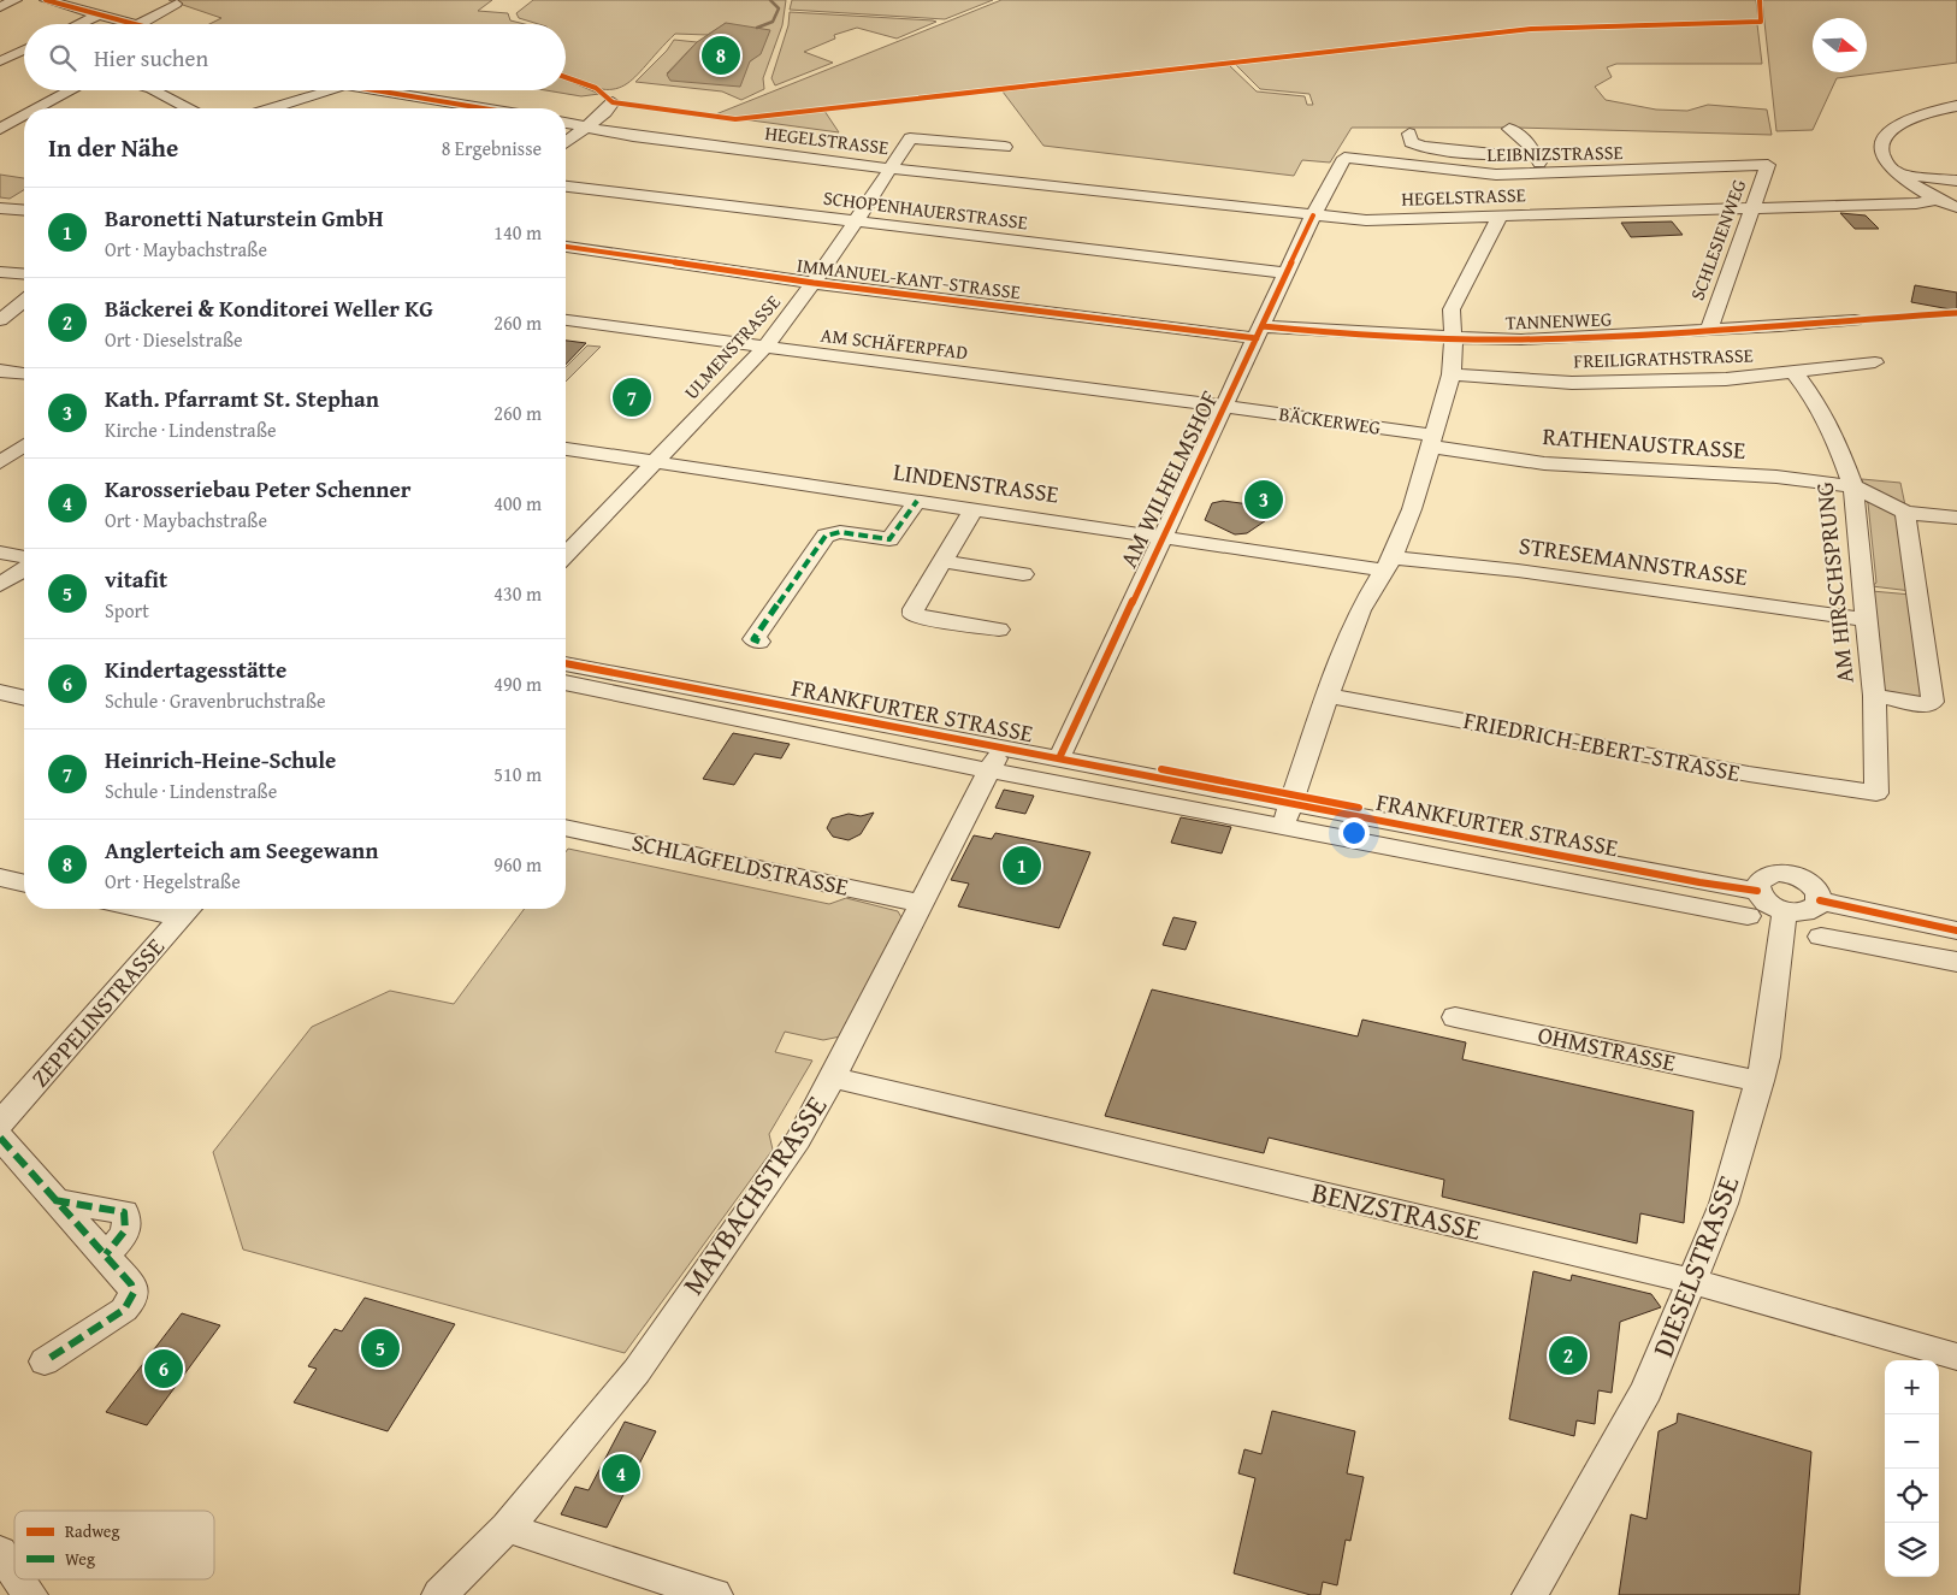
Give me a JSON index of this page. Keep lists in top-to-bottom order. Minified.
{"streets":{"street":["HEGELSTRASSE","LEIBNIZSTRASSE","SCHOPENHAUERSTRASSE","SCHLESIENWEG","IMMANUEL-KANT-STRASSE","TANNENWEG","AM SCHÄFERPFAD","ULMENSTRASSE","FREILIGRATHSTRASSE","BÄCKERWEG","RATHENAUSTRASSE","AM WILHELMSHOF","LINDENSTRASSE","STRESEMANNSTRASSE","AM HIRSCHSPRUNG","FRANKFURTER STRASSE","FRIEDRICH-EBERT-STRASSE","SCHLAGFELDSTRASSE","ZEPPELINSTRASSE","OHMSTRASSE","MAYBACHSTRASSE","BENZSTRASSE","DIESELSTRASSE"]},"crossings":[["HEGELSTRASSE","SCHLESIENWEG"],["HEGELSTRASSE","ULMENSTRASSE"],["HEGELSTRASSE","AM WILHELMSHOF"],["LEIBNIZSTRASSE","SCHLESIENWEG"],["LEIBNIZSTRASSE","AM WILHELMSHOF"],["SCHOPENHAUERSTRASSE","ULMENSTRASSE"],["SCHOPENHAUERSTRASSE","AM WILHELMSHOF"],["SCHLESIENWEG","TANNENWEG"],["IMMANUEL-KANT-STRASSE","TANNENWEG"],["IMMANUEL-KANT-STRASSE","ULMENSTRASSE"],["IMMANUEL-KANT-STRASSE","AM WILHELMSHOF"],["TANNENWEG","AM WILHELMSHOF"],["AM SCHÄFERPFAD","ULMENSTRASSE"],["AM SCHÄFERPFAD","BÄCKERWEG"],["AM SCHÄFERPFAD","AM WILHELMSHOF"],["ULMENSTRASSE","LINDENSTRASSE"],["FREILIGRATHSTRASSE","AM HIRSCHSPRUNG"],["BÄCKERWEG","RATHENAUSTRASSE"],["BÄCKERWEG","AM WILHELMSHOF"],["RATHENAUSTRASSE","AM HIRSCHSPRUNG"],["AM WILHELMSHOF","LINDENSTRASSE"],["AM WILHELMSHOF","FRANKFURTER STRASSE"],["LINDENSTRASSE","STRESEMANNSTRASSE"],["STRESEMANNSTRASSE","AM HIRSCHSPRUNG"],["AM HIRSCHSPRUNG","FRIEDRICH-EBERT-STRASSE"],["FRANKFURTER STRASSE","MAYBACHSTRASSE"],["FRANKFURTER STRASSE","DIESELSTRASSE"],["SCHLAGFELDSTRASSE","MAYBACHSTRASSE"],["OHMSTRASSE","DIESELSTRASSE"],["MAYBACHSTRASSE","BENZSTRASSE"],["BENZSTRASSE","DIESELSTRASSE"]],"legend":["Radweg","Weg"],"north":"right","page":{"search":"Hier suchen","pins":["8","7","3","1","5","2","6","4"],"heading":["In der Nähe","8 Ergebnisse"],"list":[{"mark":"1","name":"Baronetti Naturstein GmbH","note":"Ort · Maybachstraße","value":"140 m"},{"mark":"2","name":"Bäckerei & Konditorei Weller KG","note":"Ort · Dieselstraße","value":"260 m"},{"mark":"3","name":"Kath. Pfarramt St. Stephan","note":"Kirche · Lindenstraße","value":"260 m"},{"mark":"4","name":"Karosseriebau Peter Schenner","note":"Ort · Maybachstraße","value":"400 m"},{"mark":"5","name":"vitafit","note":"Sport","value":"430 m"},{"mark":"6","name":"Kindertagesstätte","note":"Schule · Gravenbruchstraße","value":"490 m"},{"mark":"7","name":"Heinrich-Heine-Schule","note":"Schule · Lindenstraße","value":"510 m"},{"mark":"8","name":"Anglerteich am Seegewann","note":"Ort · Hegelstraße","value":"960 m"}],"map_buttons":["+","−"]}}
